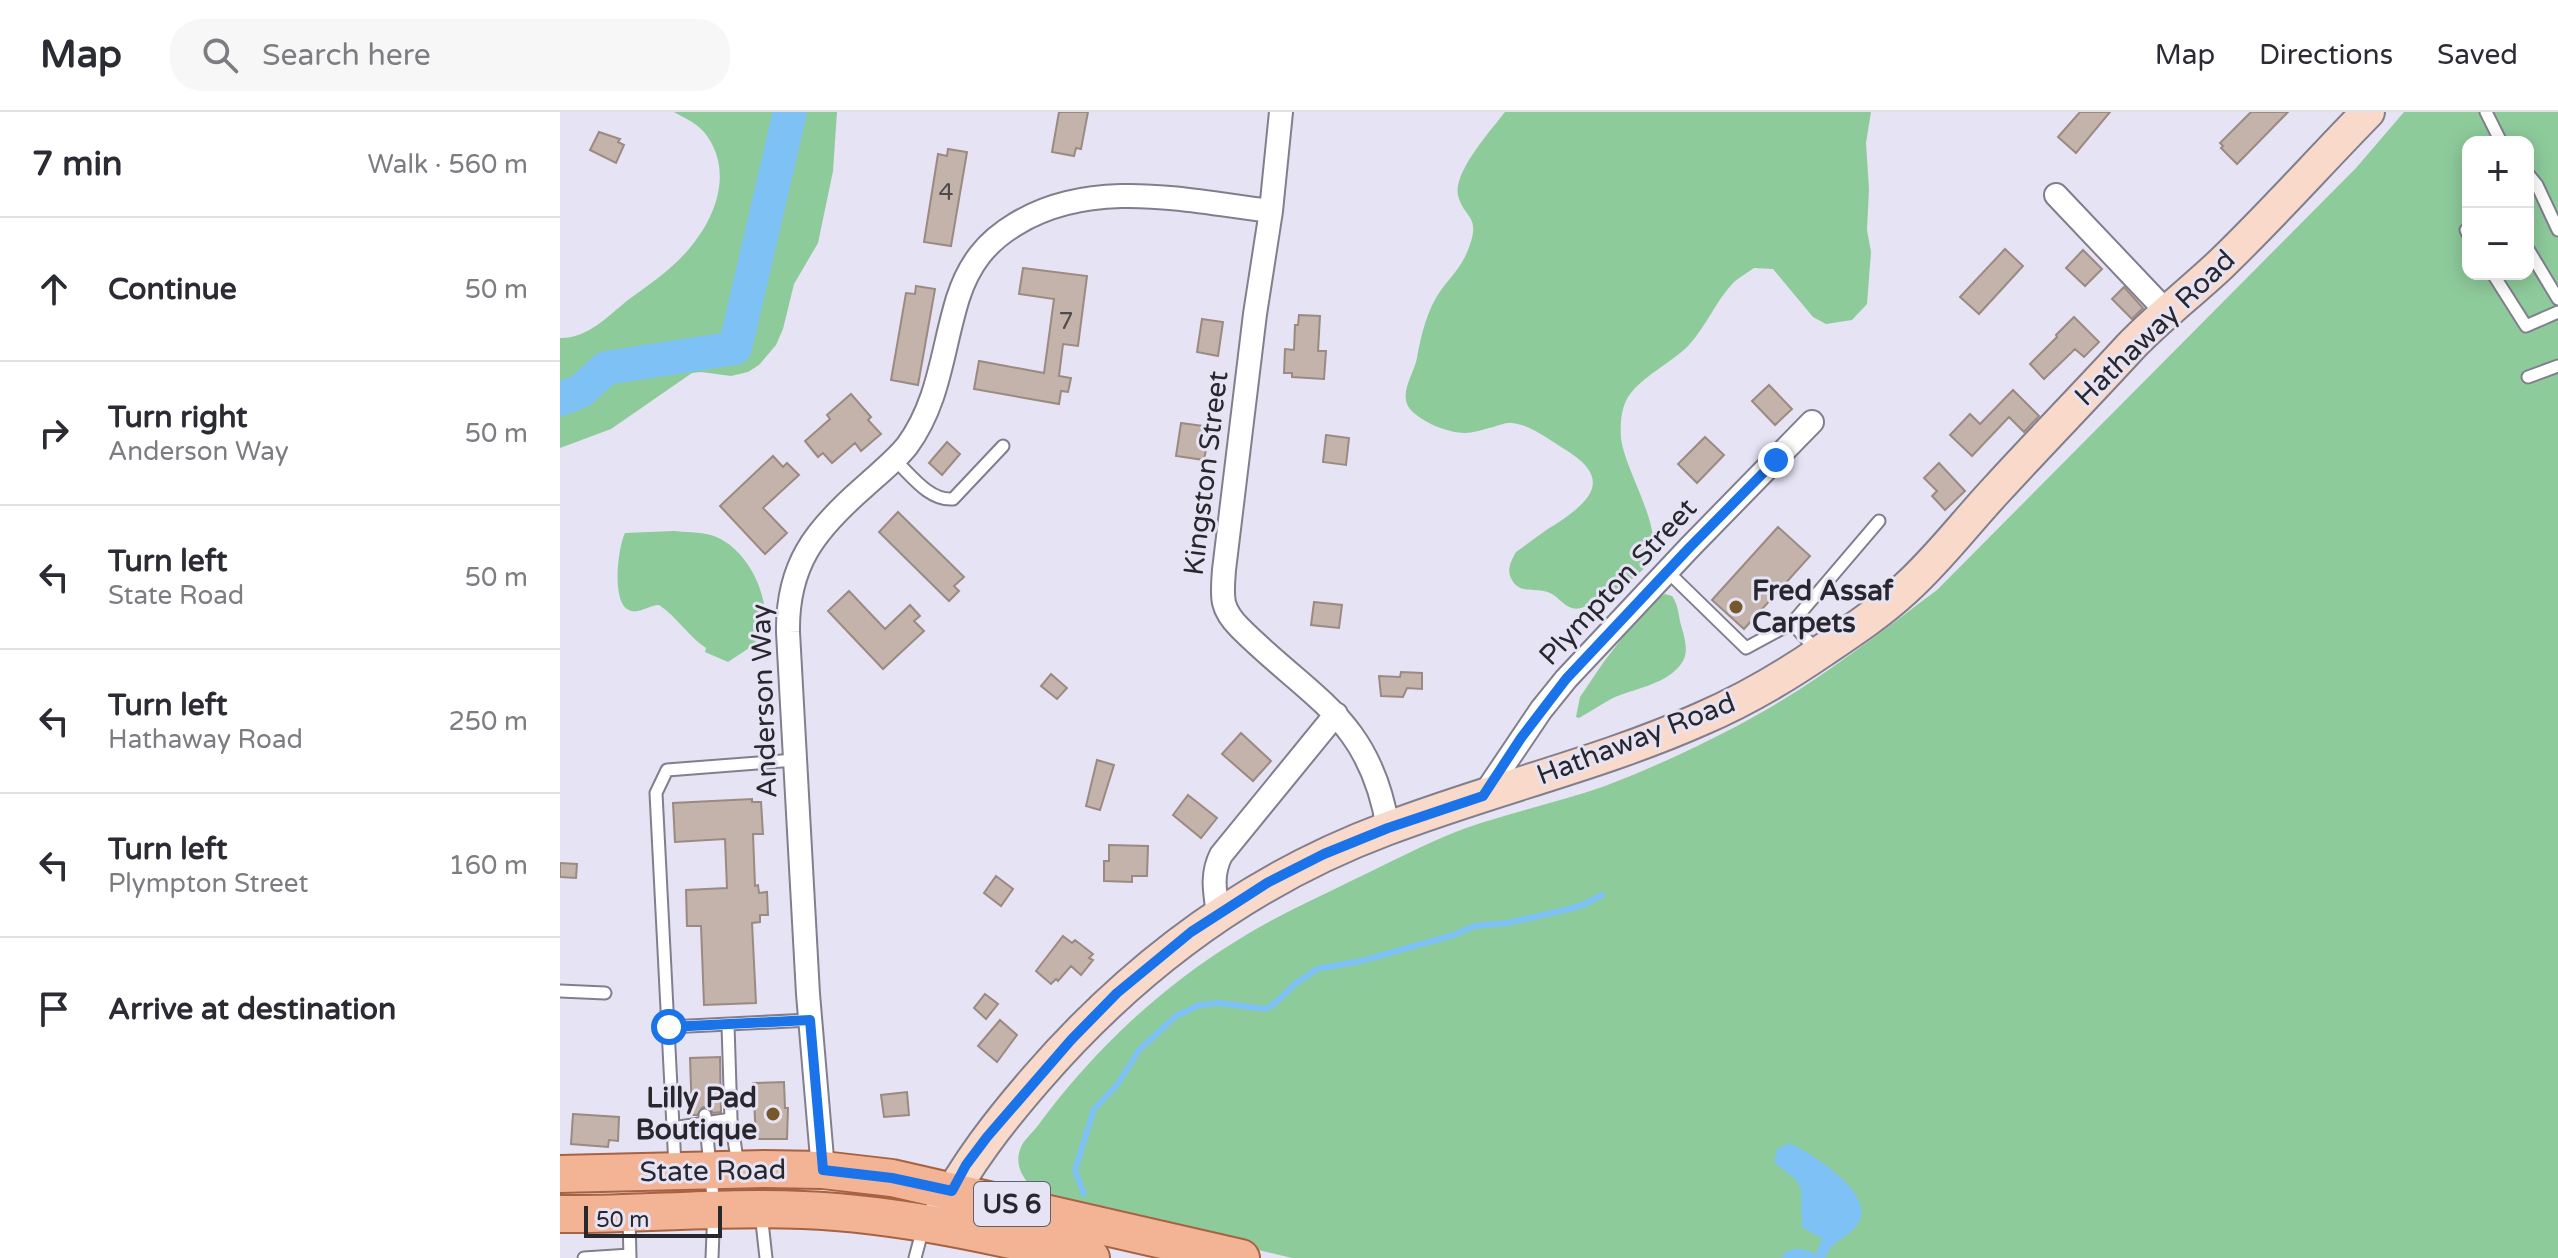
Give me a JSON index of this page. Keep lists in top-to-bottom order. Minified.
{"streets":{"main road":["Hathaway Road","State Road","US 6"],"street":["Kingston Street","Plympton Street","Anderson Way"]},"crossings":[["Hathaway Road","Kingston Street"],["Hathaway Road","Plympton Street"],["Hathaway Road","State Road"],["Kingston Street","Anderson Way"],["Anderson Way","State Road"]],"places":["Fred Assaf Carpets","Lilly Pad Boutique"],"house_numbers":["4","7"],"scale_bar":"50 m","page":{"header":"Map","search":"Search here","nav":["Map","Directions","Saved"],"heading":["7 min","Walk · 560 m"],"map_buttons":["+","−"],"list":[["Continue","50 m"],["Turn right","Anderson Way","50 m"],["Turn left","State Road","50 m"],["Turn left","Hathaway Road","250 m"],["Turn left","Plympton Street","160 m"],"Arrive at destination"],"scale":"50 m"}}
